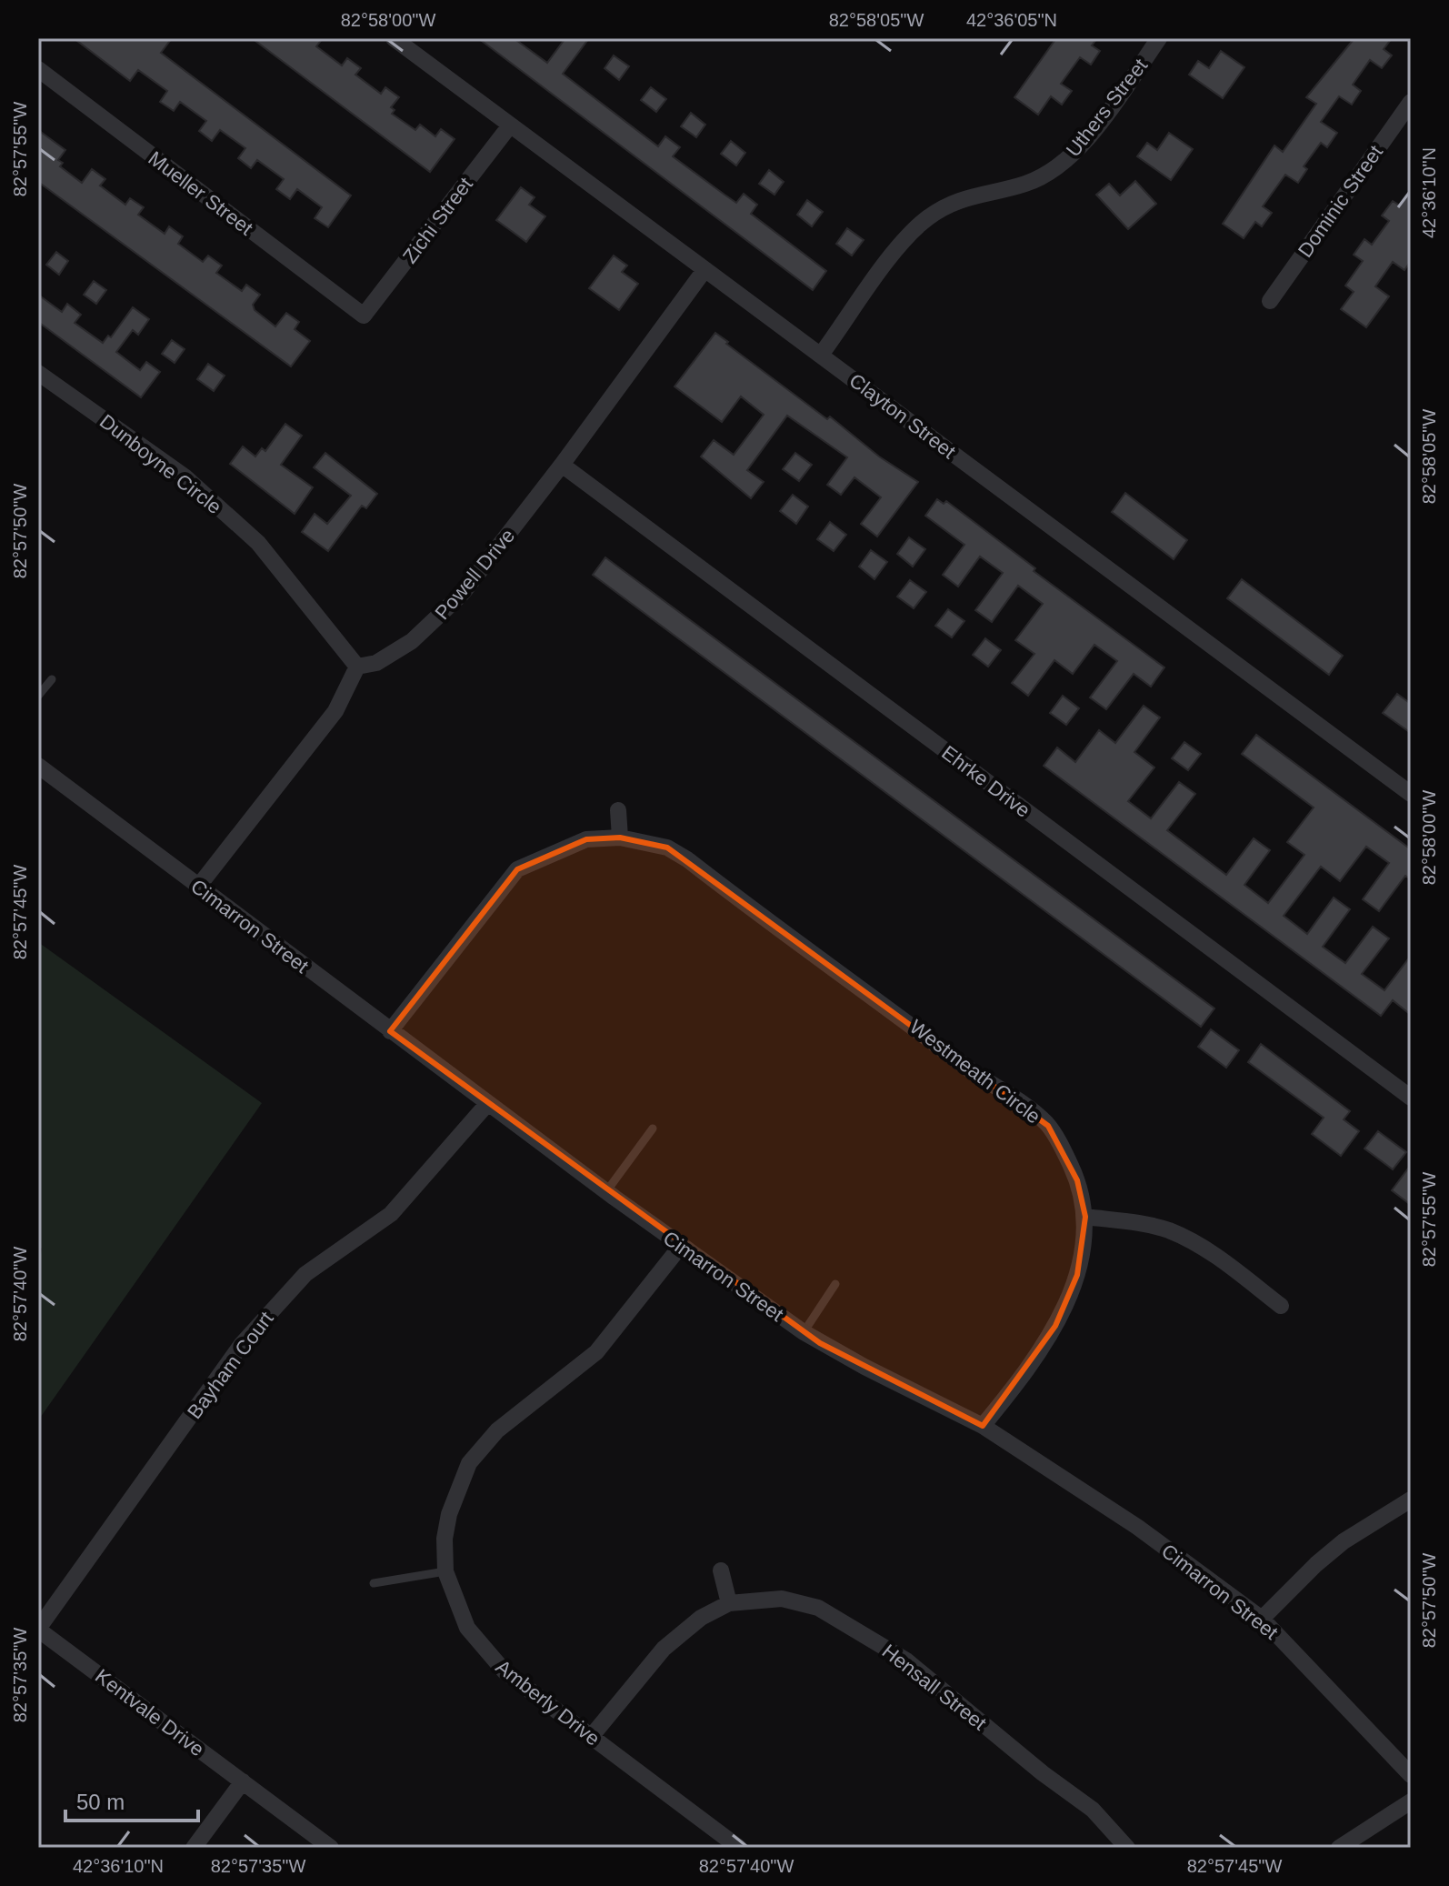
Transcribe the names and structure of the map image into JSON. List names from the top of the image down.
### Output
{
  "streets": {
    "street": [
      "Uthers Street",
      "Mueller Street",
      "Dominic Street",
      "Zichi Street",
      "Clayton Street",
      "Dunboyne Circle",
      "Powell Drive",
      "Ehrke Drive",
      "Cimarron Street",
      "Westmeath Circle",
      "Bayham Court",
      "Hensall Street",
      "Amberly Drive",
      "Kentvale Drive"
    ]
  },
  "crossings": [
    ["Uthers Street", "Clayton Street"],
    ["Mueller Street", "Zichi Street"],
    ["Zichi Street", "Clayton Street"],
    ["Clayton Street", "Powell Drive"],
    ["Dunboyne Circle", "Powell Drive"],
    ["Powell Drive", "Ehrke Drive"],
    ["Cimarron Street", "Westmeath Circle"],
    ["Cimarron Street", "Bayham Court"],
    ["Cimarron Street", "Amberly Drive"],
    ["Bayham Court", "Kentvale Drive"],
    ["Hensall Street", "Amberly Drive"]
  ],
  "scale_bar": "50 m",
  "coordinates": [
    "82°58'00\"W",
    "82°58'05\"W",
    "42°36'05\"N",
    "82°57'55\"W",
    "42°36'10\"N",
    "82°57'50\"W",
    "82°57'45\"W",
    "82°57'40\"W",
    "82°57'35\"W"
  ]
}
